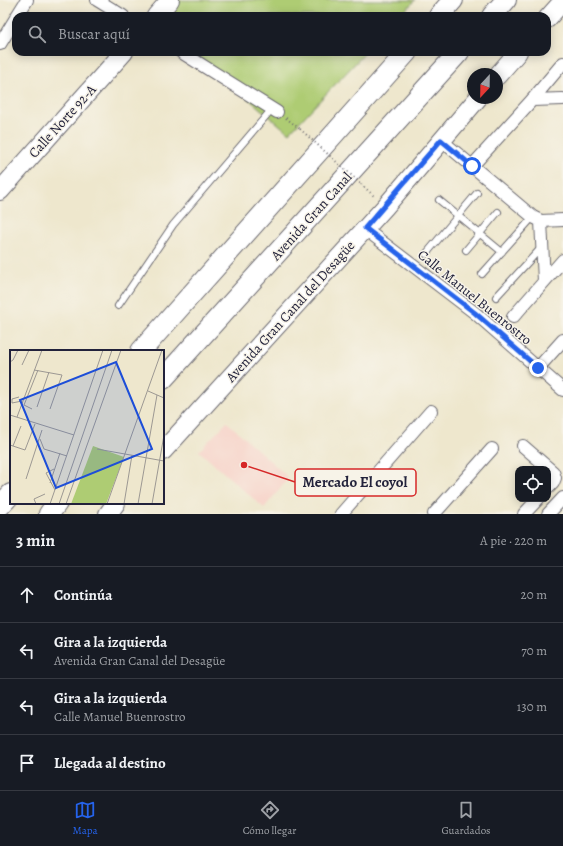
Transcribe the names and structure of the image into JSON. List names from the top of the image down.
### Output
{
  "streets": {
    "main road": ["Avenida Gran Canal"],
    "street": ["Calle Norte 92-A", "Calle Manuel Buenrostro", "Avenida Gran Canal del Desagüe"]
  },
  "crossings": [
    ["Calle Manuel Buenrostro", "Avenida Gran Canal del Desagüe"]
  ],
  "places": ["Mercado El coyol"],
  "north": "bottom",
  "page": {
    "search": "Buscar aquí",
    "heading": ["3 min", "A pie · 220 m"],
    "list": [
      ["Continúa", "20 m"],
      ["Gira a la izquierda", "Avenida Gran Canal del Desagüe", "70 m"],
      ["Gira a la izquierda", "Calle Manuel Buenrostro", "130 m"],
      "Llegada al destino"
    ],
    "nav": ["Mapa", "Cómo llegar", "Guardados"]
  }
}
